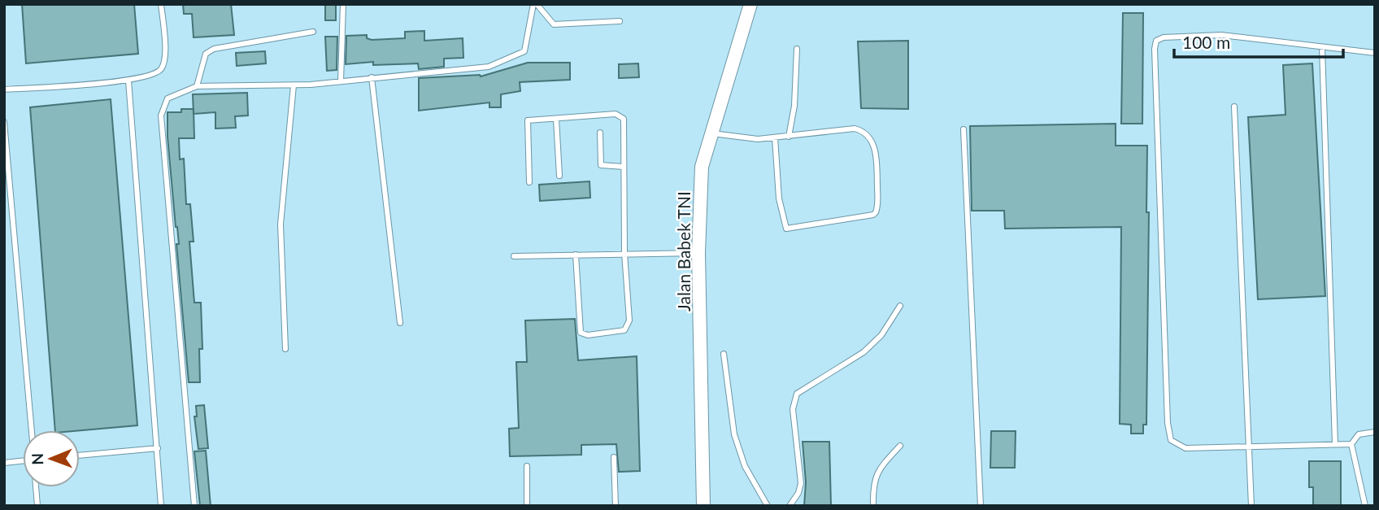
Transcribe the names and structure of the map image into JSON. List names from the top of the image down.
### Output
{
  "streets": {
    "street": ["Jalan Babek TNI"]
  },
  "scale_bar": "100 m",
  "north": "left"
}
